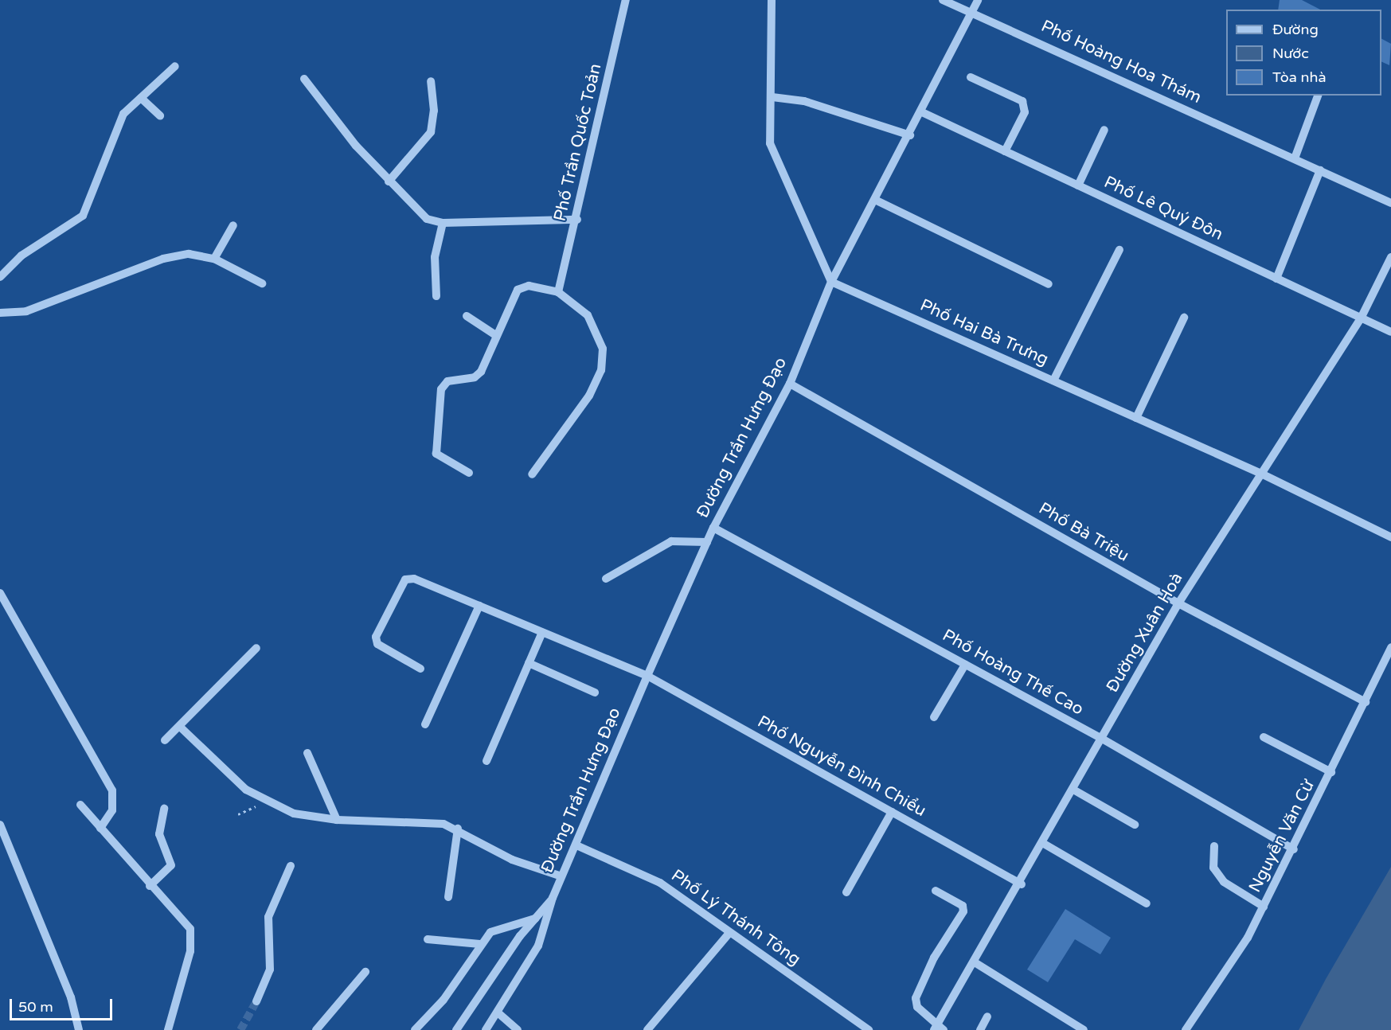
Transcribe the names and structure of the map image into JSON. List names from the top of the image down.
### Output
{
  "streets": {
    "street": [
      "Phố Hoàng Hoa Thám",
      "Phố Trần Quốc Toản",
      "Phố Lê Quý Đôn",
      "Phố Hai Bà Trưng",
      "Đường Trần Hưng Đạo",
      "Phố Bà Triệu",
      "Đường Xuân Hoà",
      "Phố Hoàng Thế Cao",
      "Phố Nguyễn Đình Chiểu",
      "Nguyễn Văn Cừ",
      "Phố Lý Thánh Tông"
    ]
  },
  "crossings": [
    ["Phố Hoàng Hoa Thám", "Đường Trần Hưng Đạo"],
    ["Phố Lê Quý Đôn", "Đường Trần Hưng Đạo"],
    ["Phố Lê Quý Đôn", "Đường Xuân Hoà"],
    ["Phố Hai Bà Trưng", "Đường Trần Hưng Đạo"],
    ["Phố Hai Bà Trưng", "Đường Xuân Hoà"],
    ["Đường Trần Hưng Đạo", "Phố Bà Triệu"],
    ["Đường Trần Hưng Đạo", "Phố Hoàng Thế Cao"],
    ["Đường Trần Hưng Đạo", "Phố Nguyễn Đình Chiểu"],
    ["Đường Trần Hưng Đạo", "Phố Lý Thánh Tông"],
    ["Phố Bà Triệu", "Đường Xuân Hoà"],
    ["Phố Bà Triệu", "Nguyễn Văn Cừ"],
    ["Đường Xuân Hoà", "Phố Hoàng Thế Cao"],
    ["Đường Xuân Hoà", "Phố Nguyễn Đình Chiểu"],
    ["Phố Hoàng Thế Cao", "Nguyễn Văn Cừ"]
  ],
  "legend": ["Đường", "Nước", "Tòa nhà"],
  "scale_bar": "50 m"
}
